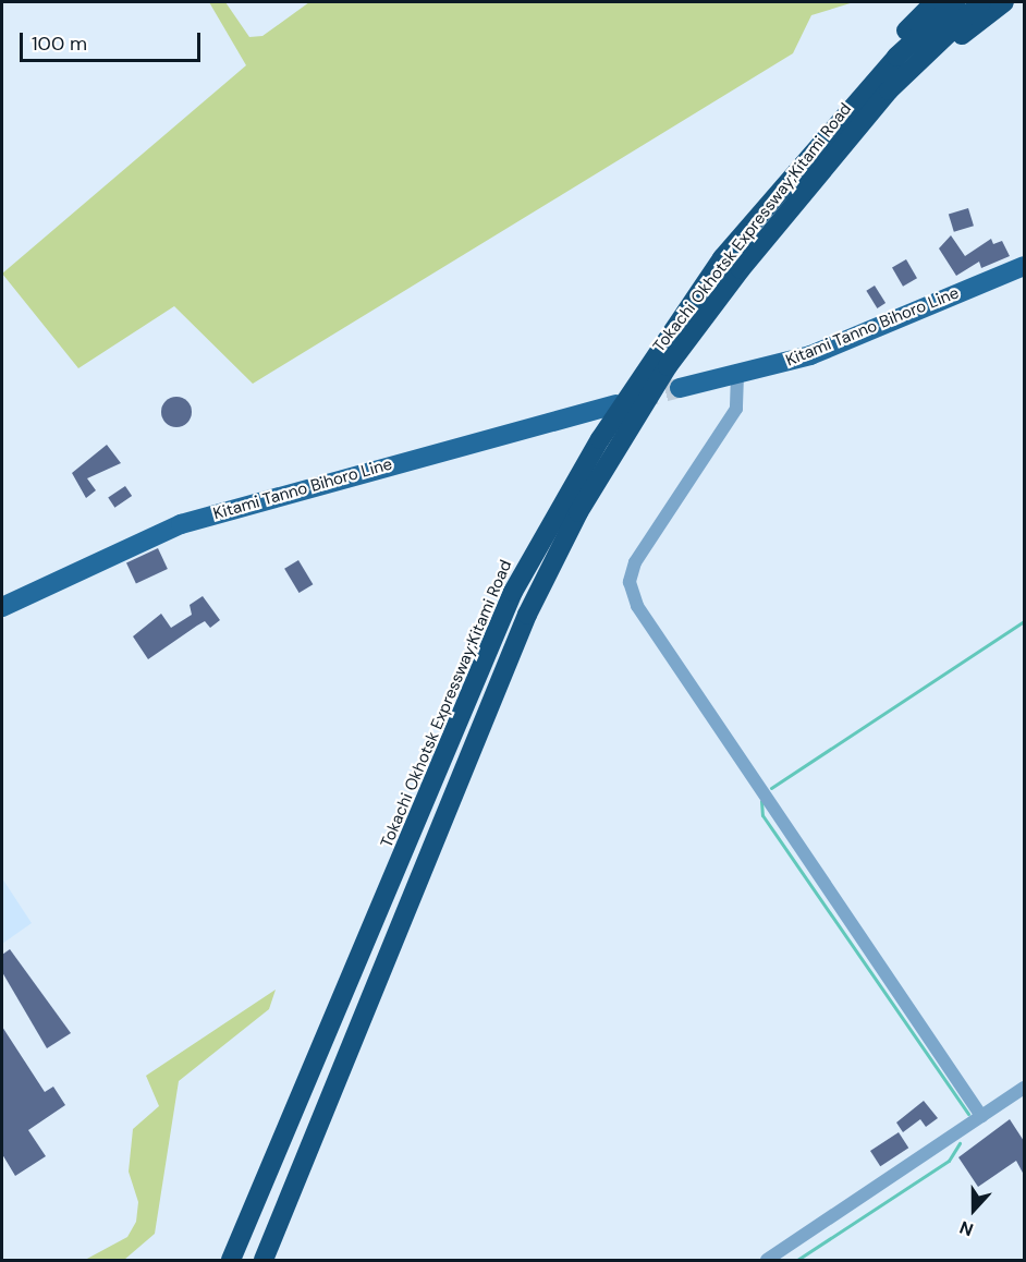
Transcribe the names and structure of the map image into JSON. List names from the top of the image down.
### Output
{
  "streets": {
    "highway": ["Tokachi Okhotsk Expressway;Kitami Road"],
    "main road": ["Kitami Tanno Bihoro Line"]
  },
  "scale_bar": "100 m",
  "north": "bottom"
}
